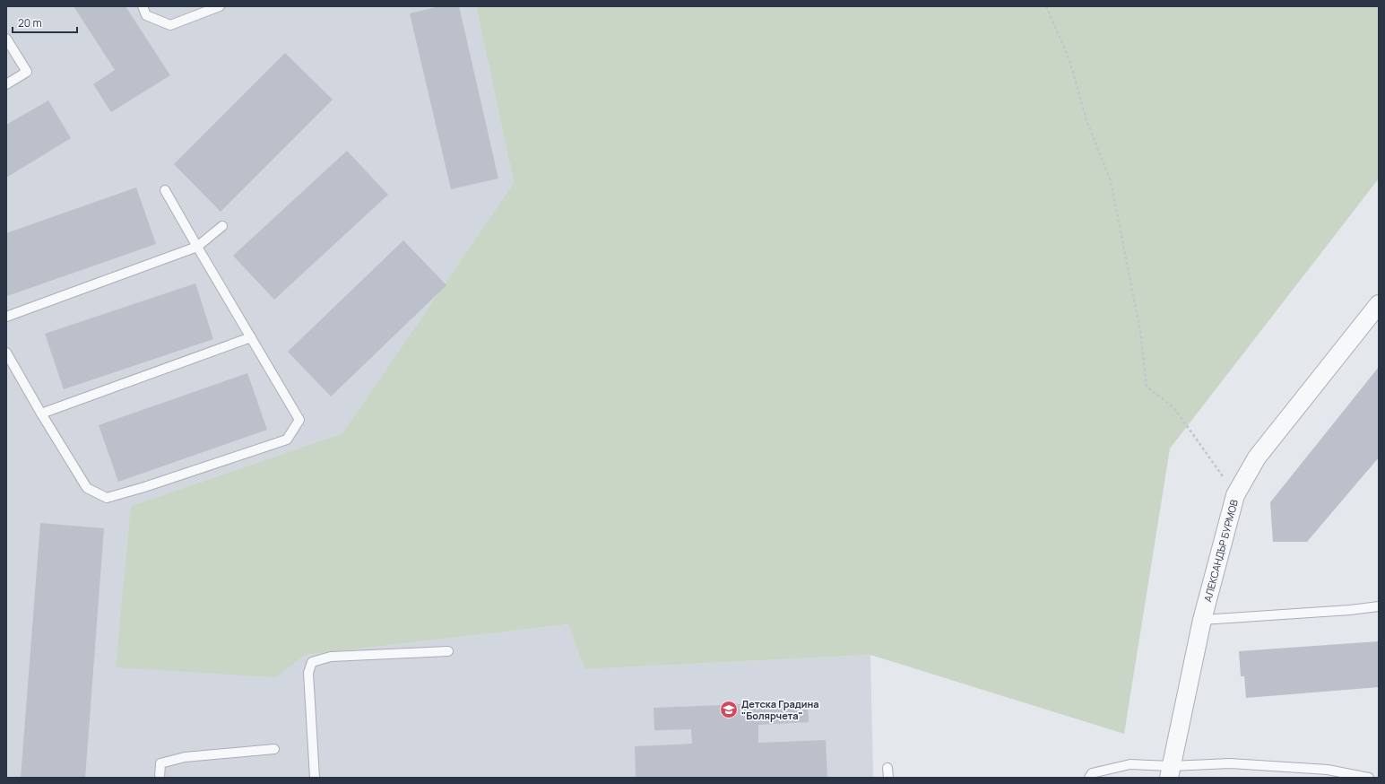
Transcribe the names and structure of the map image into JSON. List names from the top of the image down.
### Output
{
  "streets": {
    "street": ["АЛЕКСАНДЪР БУРМОВ"]
  },
  "places": {
    "school or university": ["Детска Градина \"Болярчета\""]
  },
  "scale_bar": "20 m"
}
